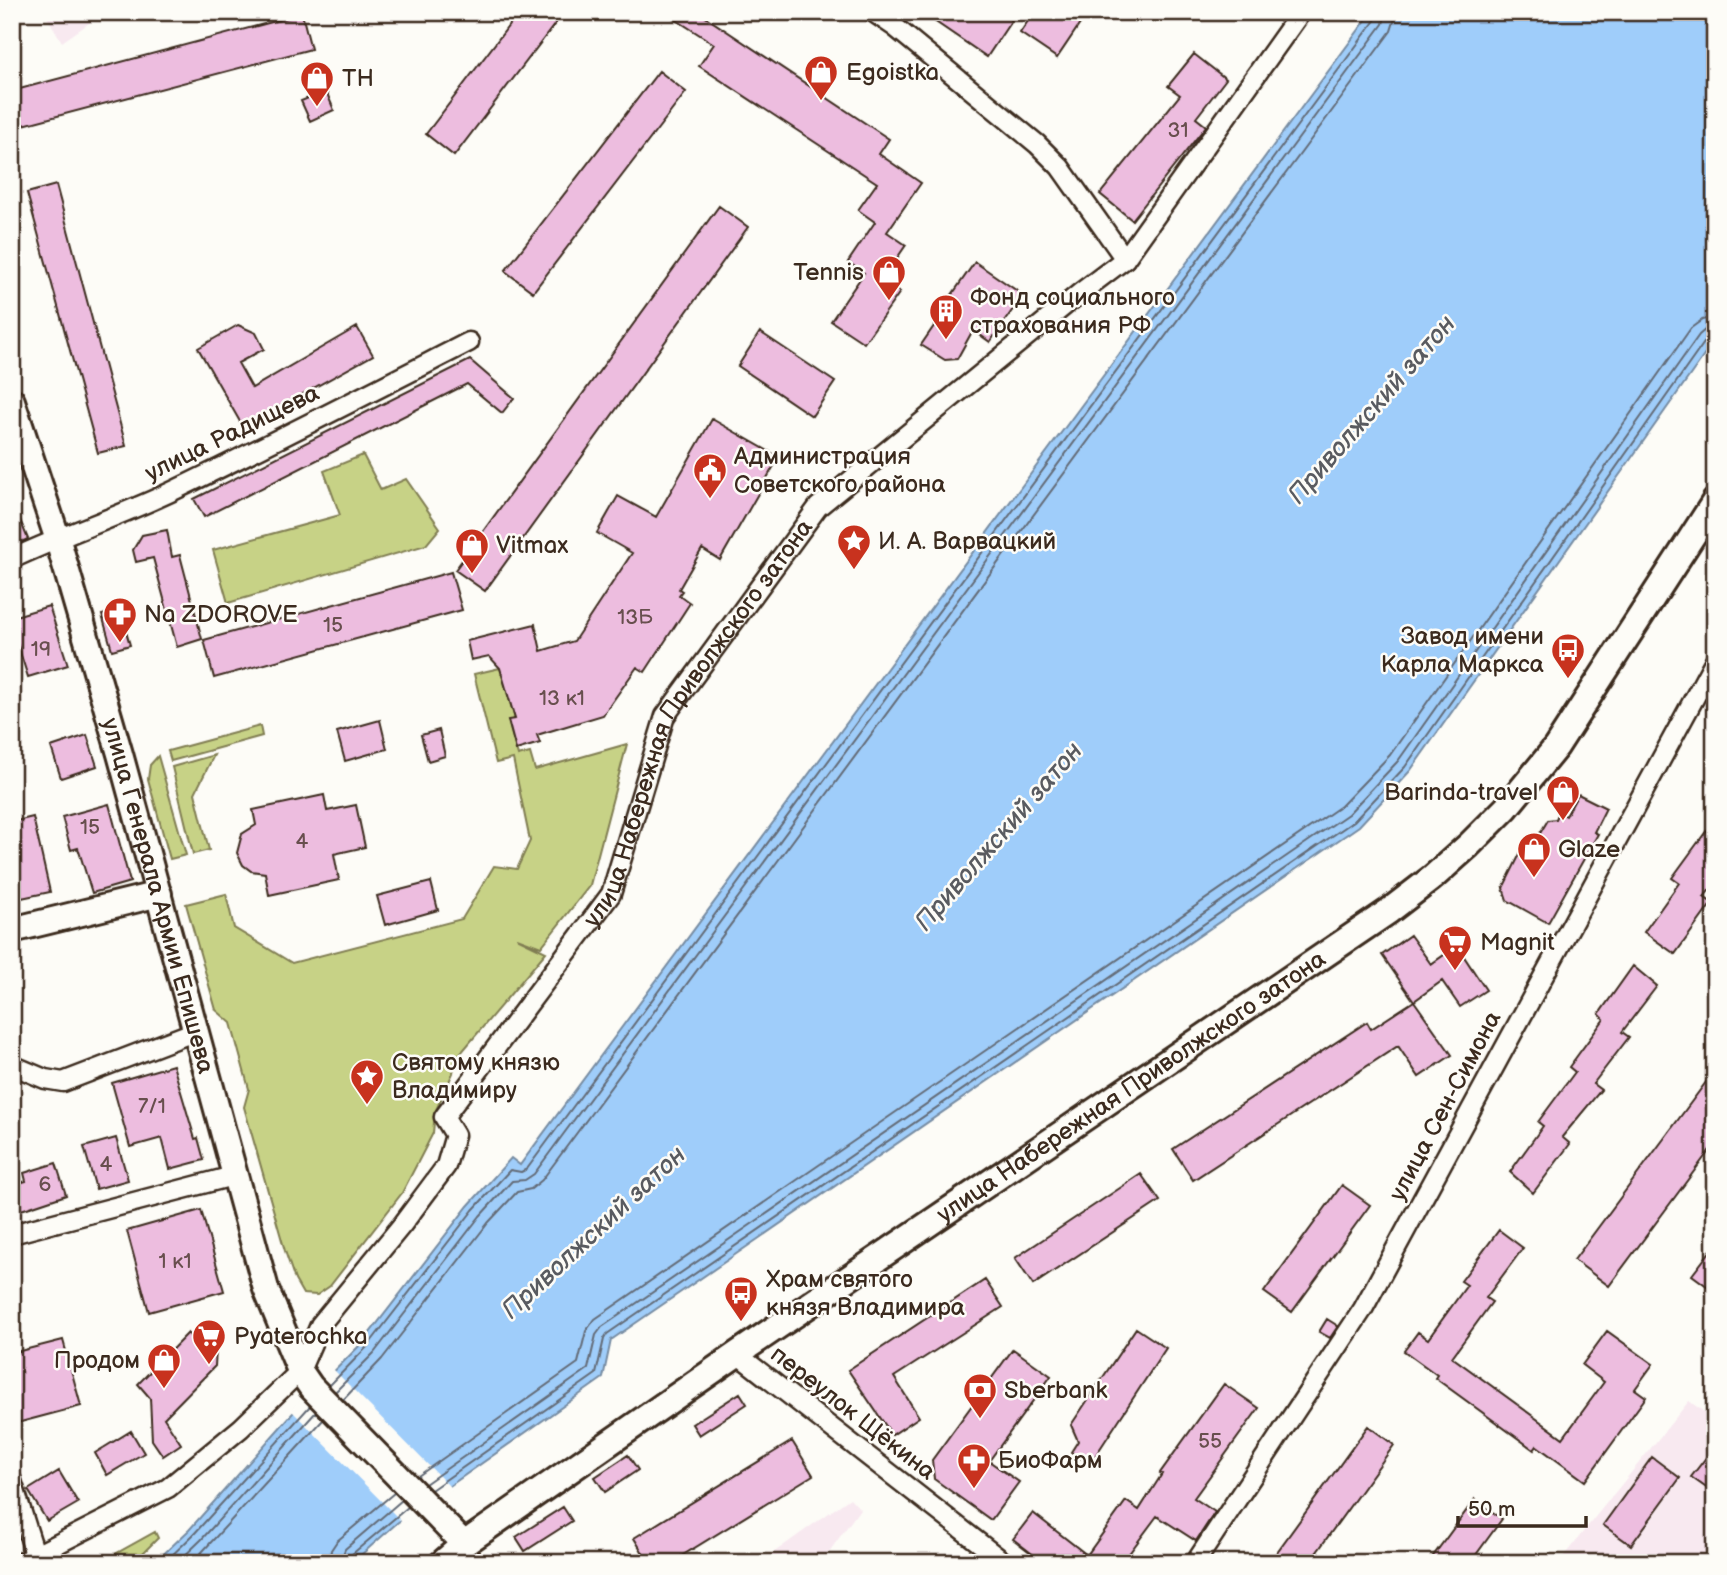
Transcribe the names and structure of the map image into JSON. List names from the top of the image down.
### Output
{
  "streets": {
    "main road": ["улица Набережная Приволжского затона", "улица Генерала Армии Епишева"],
    "street": ["улица Радищева", "улица Сен-Симона", "переулок Щёкина"]
  },
  "crossings": [
    ["улица Радищева", "улица Генерала Армии Епишева"],
    ["улица Набережная Приволжского затона", "улица Генерала Армии Епишева"],
    ["улица Набережная Приволжского затона", "переулок Щёкина"]
  ],
  "water": ["Приволжский затон"],
  "places": {
    "shop": [
      "Egoistka",
      "TH",
      "Tennis",
      "Vitmax",
      "Barinda-travel",
      "Glaze",
      "Продом"
    ],
    "building": ["Фонд социального страхования РФ"],
    "public building": ["Администрация Советского района"],
    "place": ["И. А. Варвацкий", "Святому князю Владимиру"],
    "pharmacy": ["Na ZDOROVE", "БиоФарм"],
    "bus stop": ["Завод имени Карла Маркса", "Храм святого князя Владимира"],
    "supermarket": ["Magnit", "Pyaterochka"],
    "bank": ["Sberbank"]
  },
  "house_numbers": [
    "31",
    "13Б",
    "15",
    "19",
    "13 к1",
    "15",
    "4",
    "7/1",
    "4",
    "6",
    "1 к1",
    "55"
  ],
  "scale_bar": "50 m"
}
